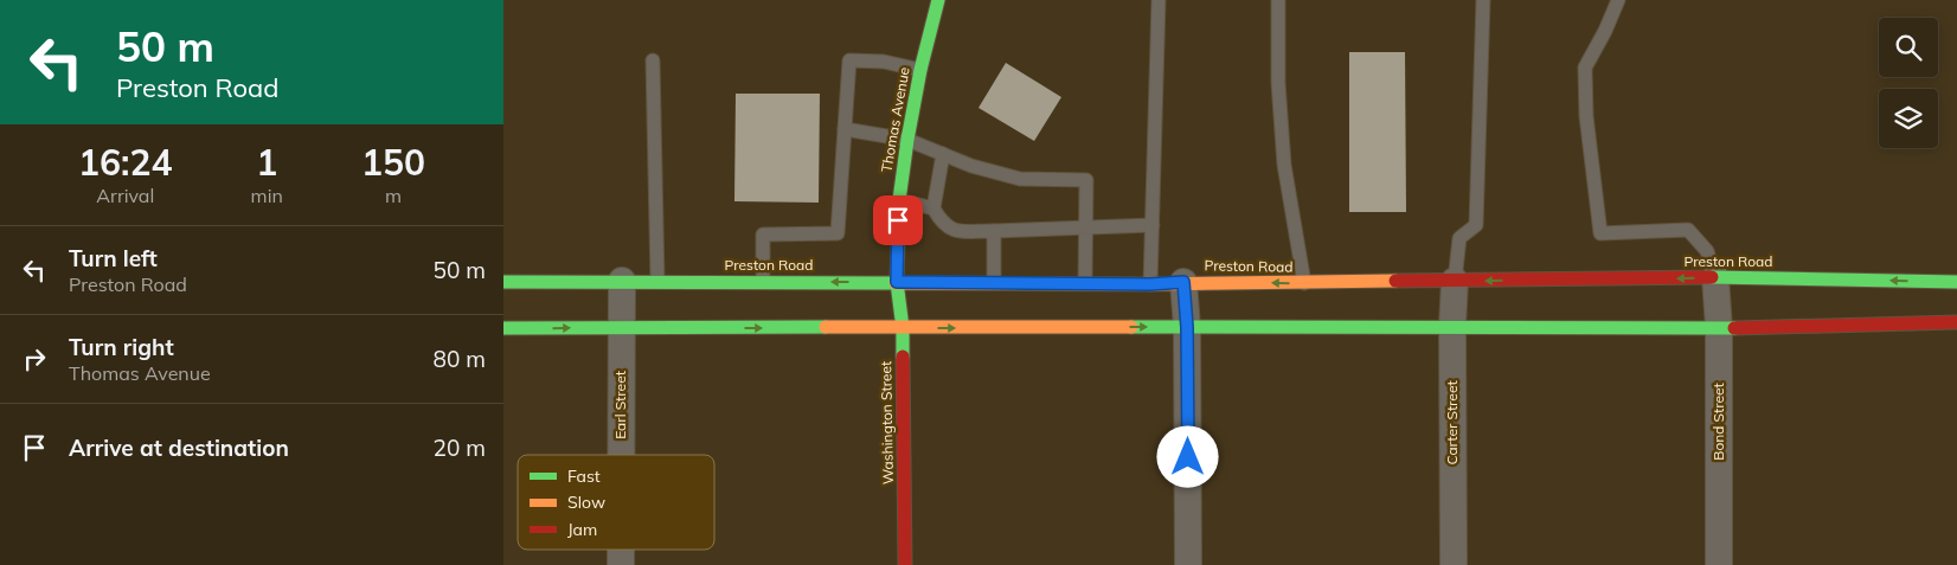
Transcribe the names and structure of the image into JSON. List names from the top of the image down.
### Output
{
  "streets": {
    "main road": ["Thomas Avenue", "Preston Road", "Washington Street"],
    "street": ["Earl Street", "Bond Street", "Carter Street"]
  },
  "crossings": [
    ["Thomas Avenue", "Preston Road"],
    ["Thomas Avenue", "Washington Street"],
    ["Preston Road", "Earl Street"],
    ["Preston Road", "Bond Street"],
    ["Preston Road", "Washington Street"],
    ["Preston Road", "Carter Street"]
  ],
  "legend": ["Fast", "Slow", "Jam"],
  "page": {
    "turn": ["50 m", "Preston Road"],
    "eta": [
      "16:24",
      "Arrival",
      "1",
      "min",
      "150",
      "m"
    ],
    "list": [
      {
        "name": "Turn left",
        "note": "Preston Road",
        "value": "50 m"
      },
      {
        "name": "Turn right",
        "note": "Thomas Avenue",
        "value": "80 m"
      },
      {
        "name": "Arrive at destination",
        "value": "20 m"
      }
    ]
  }
}
